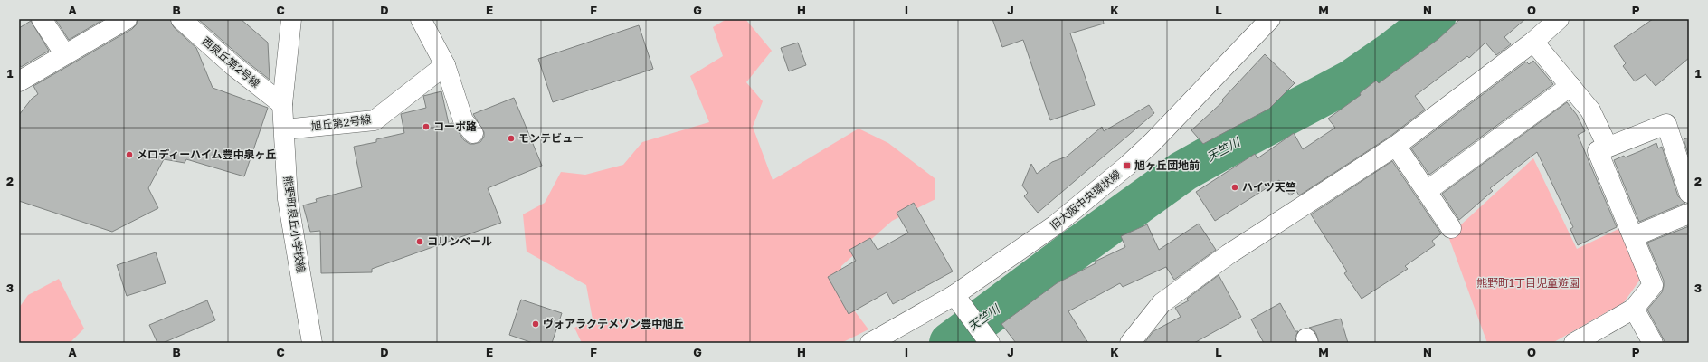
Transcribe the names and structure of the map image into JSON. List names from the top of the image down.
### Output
{
  "streets": {
    "street": [
      "西泉丘第2号線",
      "旭丘第2号線",
      "旧大阪中央環状線",
      "熊野町泉丘小学校線"
    ]
  },
  "crossings": [
    ["西泉丘第2号線", "熊野町泉丘小学校線"],
    ["旭丘第2号線", "熊野町泉丘小学校線"]
  ],
  "water": ["天竺川"],
  "parks": ["熊野町1丁目児童遊園"],
  "places": {
    "other": [
      "コーポ路",
      "モンテビュー",
      "メロディーハイム豊中泉ヶ丘",
      "ハイツ天竺",
      "コリンベール",
      "ヴォアラクテメゾン豊中旭丘"
    ],
    "transit": ["旭ヶ丘団地前"]
  },
  "grid": {
    "columns": [
      "A",
      "B",
      "C",
      "D",
      "E",
      "F",
      "G",
      "H",
      "I",
      "J",
      "K",
      "L",
      "M",
      "N",
      "O",
      "P"
    ],
    "rows": ["1", "2", "3"]
  }
}
